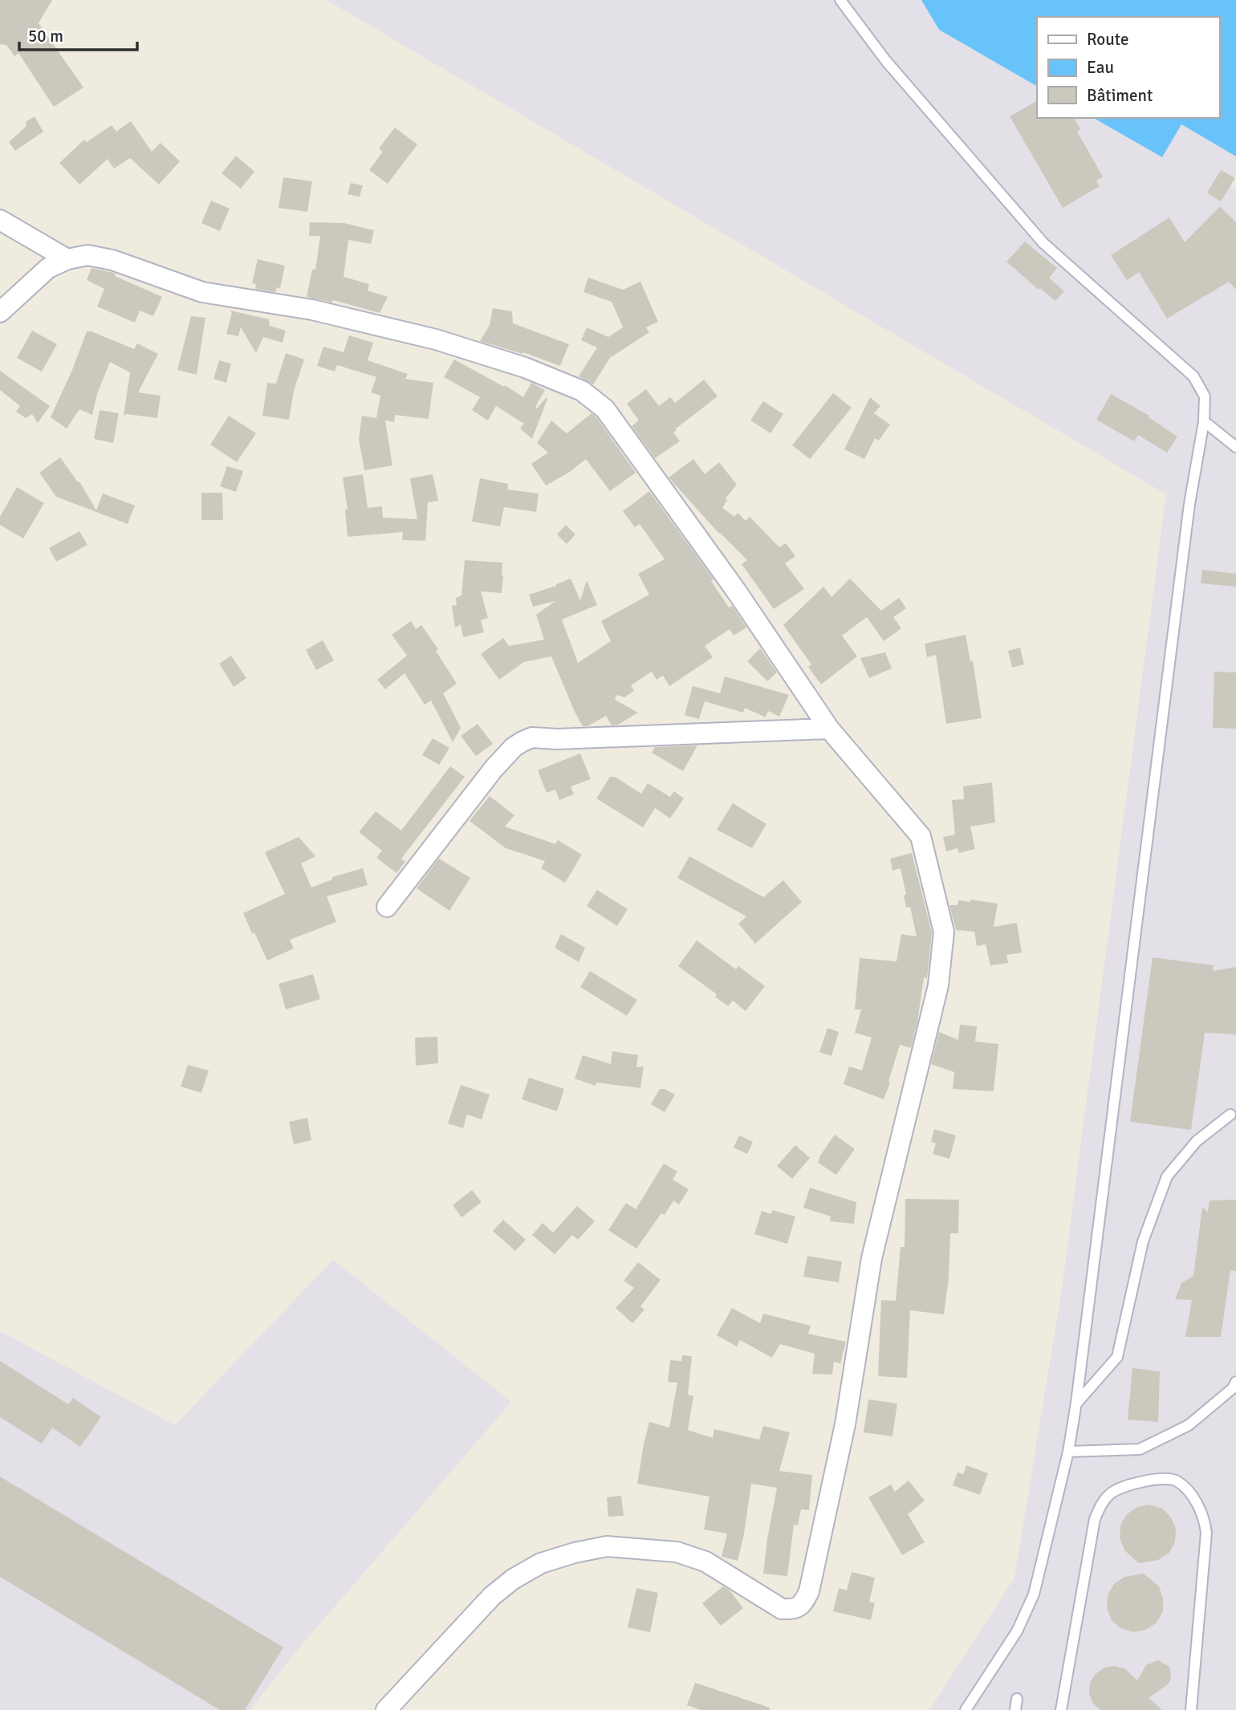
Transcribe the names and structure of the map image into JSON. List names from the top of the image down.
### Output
{
  "legend": ["Route", "Eau", "Bâtiment"],
  "scale_bar": "50 m"
}
